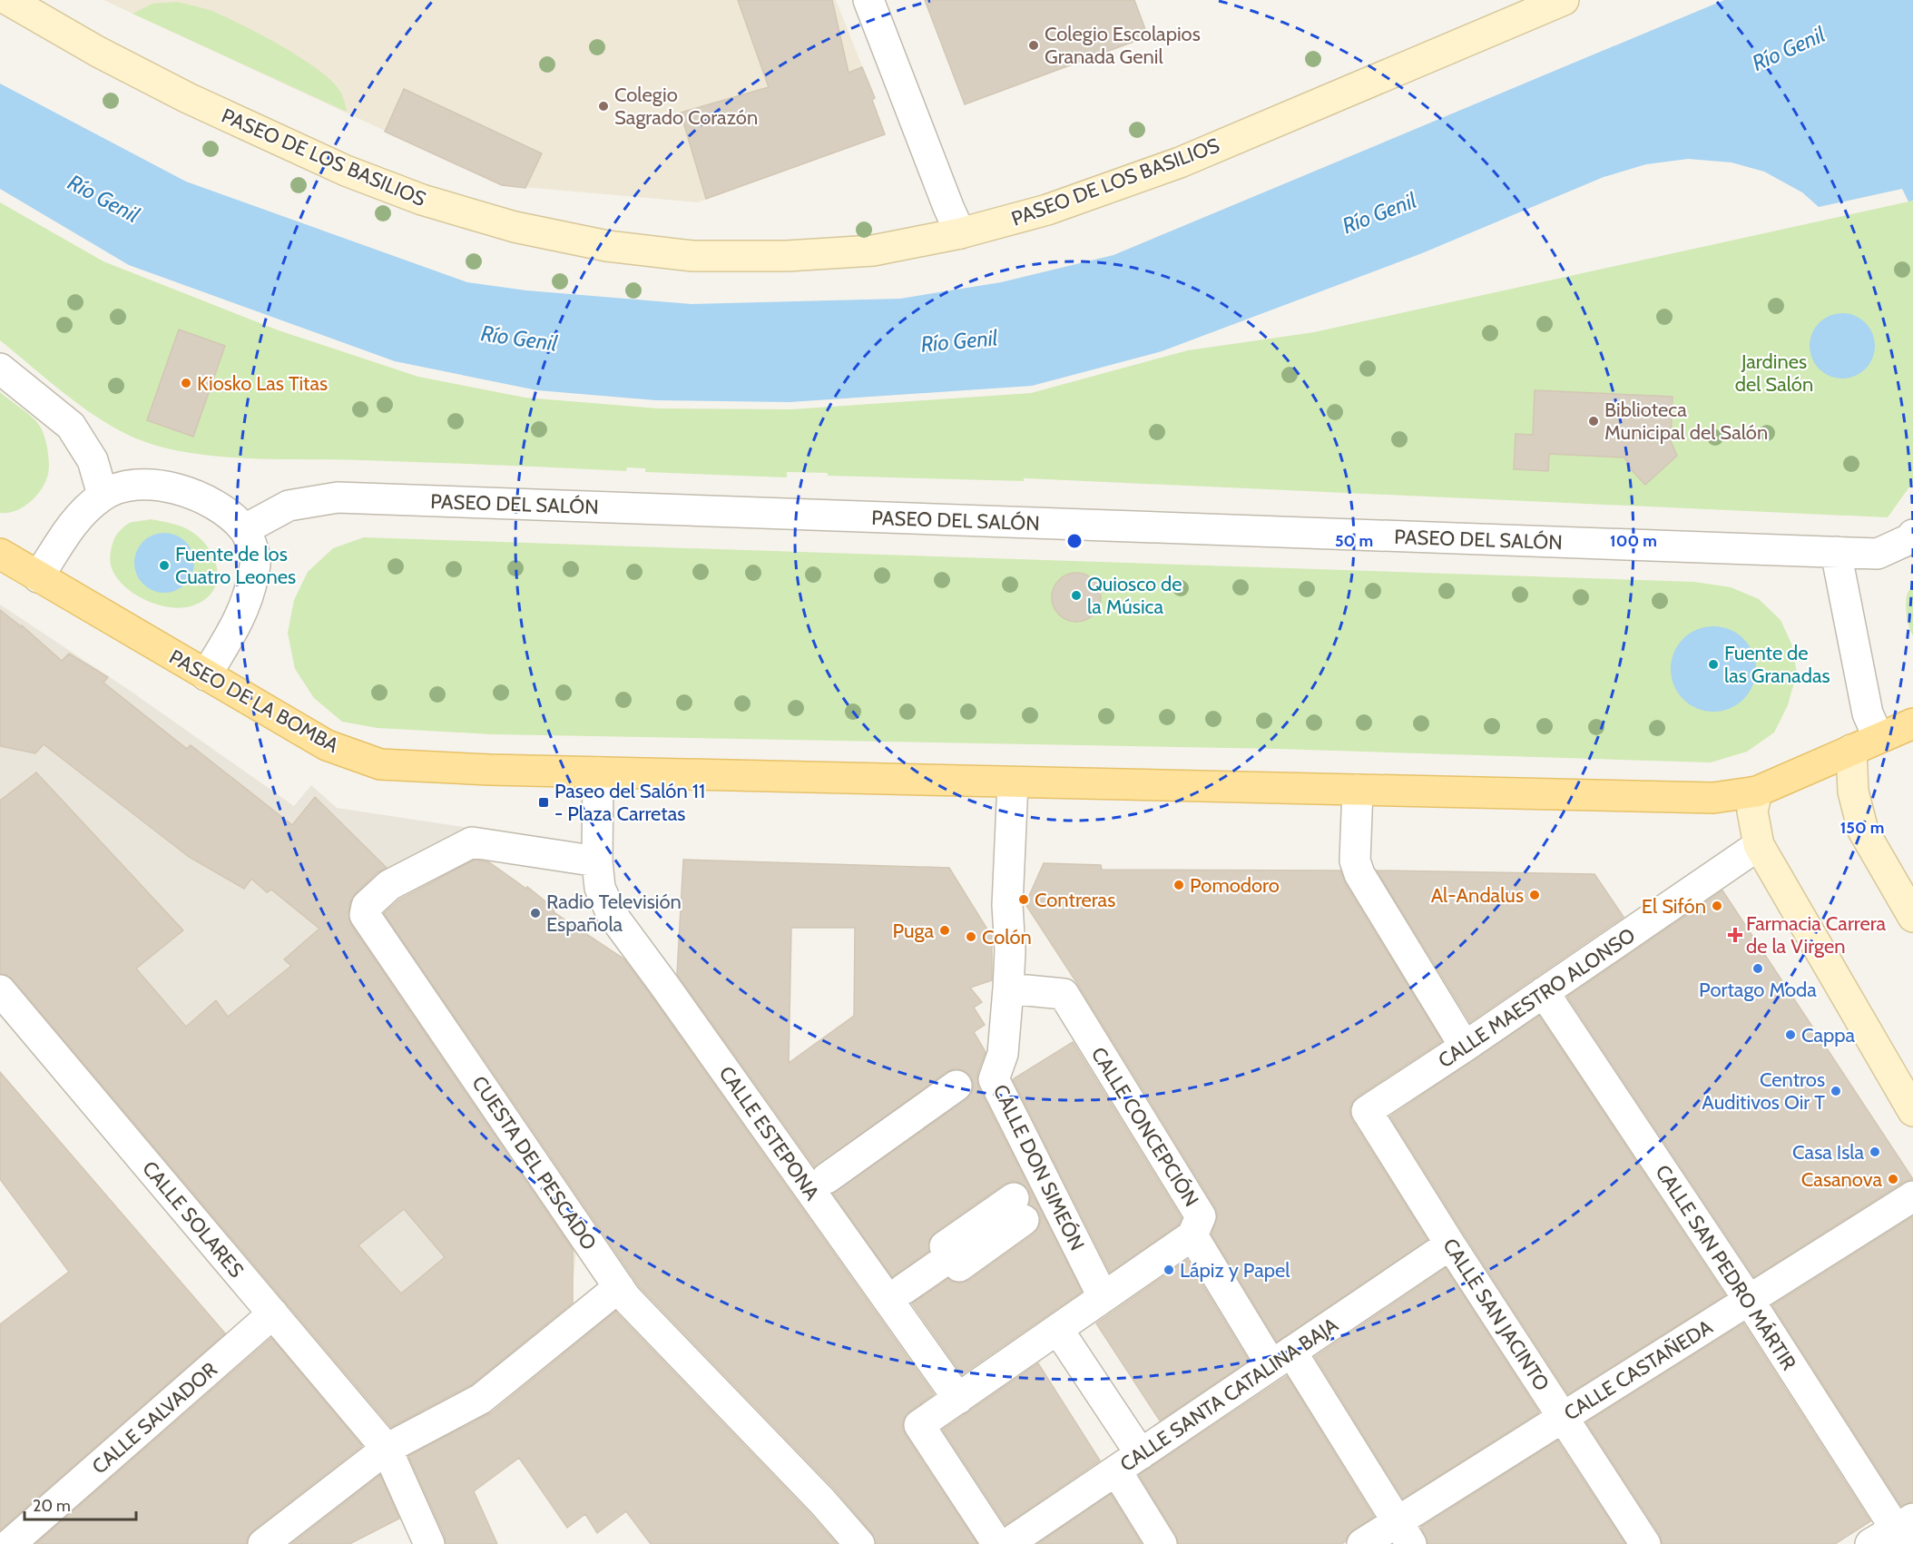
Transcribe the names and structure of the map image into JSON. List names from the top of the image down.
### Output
{
  "streets": {
    "main road": ["PASEO DE LOS BASILIOS", "PASEO DE LA BOMBA"],
    "street": [
      "PASEO DEL SALÓN",
      "CALLE MAESTRO ALONSO",
      "CALLE CONCEPCIÓN",
      "CALLE ESTEPONA",
      "CUESTA DEL PESCADO",
      "CALLE DON SIMEÓN",
      "CALLE SOLARES",
      "CALLE SAN PEDRO MÁRTIR",
      "CALLE SAN JACINTO",
      "CALLE CASTAÑEDA",
      "CALLE SANTA CATALINA BAJA",
      "CALLE SALVADOR"
    ]
  },
  "crossings": [
    ["PASEO DE LA BOMBA", "CALLE ESTEPONA"],
    ["CALLE MAESTRO ALONSO", "CALLE SAN PEDRO MÁRTIR"],
    ["CALLE MAESTRO ALONSO", "CALLE SAN JACINTO"],
    ["CALLE CONCEPCIÓN", "CALLE DON SIMEÓN"],
    ["CALLE CONCEPCIÓN", "CALLE CASTAÑEDA"],
    ["CALLE CONCEPCIÓN", "CALLE SANTA CATALINA BAJA"],
    ["CALLE ESTEPONA", "CUESTA DEL PESCADO"],
    ["CALLE SOLARES", "CALLE SALVADOR"],
    ["CALLE SAN PEDRO MÁRTIR", "CALLE CASTAÑEDA"],
    ["CALLE SAN JACINTO", "CALLE CASTAÑEDA"],
    ["CALLE SAN JACINTO", "CALLE SANTA CATALINA BAJA"]
  ],
  "water": ["Río Genil"],
  "parks": ["Jardines del Salón"],
  "places": {
    "other": [
      "Colegio Escolapios Granada Genil",
      "Colegio Sagrado Corazón",
      "Kiosko Las Titas",
      "Biblioteca Municipal del Salón",
      "Fuente de los Cuatro Leones",
      "Quiosco de la Música",
      "Fuente de las Granadas",
      "Pomodoro",
      "Al-Andalus",
      "Contreras",
      "El Sifón",
      "Radio Televisión Española",
      "Puga",
      "Colón",
      "Portago Moda",
      "Cappa",
      "Centros Auditivos Oir T",
      "Casa Isla",
      "Casanova",
      "Lápiz y Papel"
    ],
    "transit": ["Paseo del Salón 11 - Plaza Carretas"],
    "health": ["Farmacia Carrera de la Virgen"]
  },
  "scale_bar": "20 m",
  "rings": ["50 m", "100 m", "150 m"]
}
